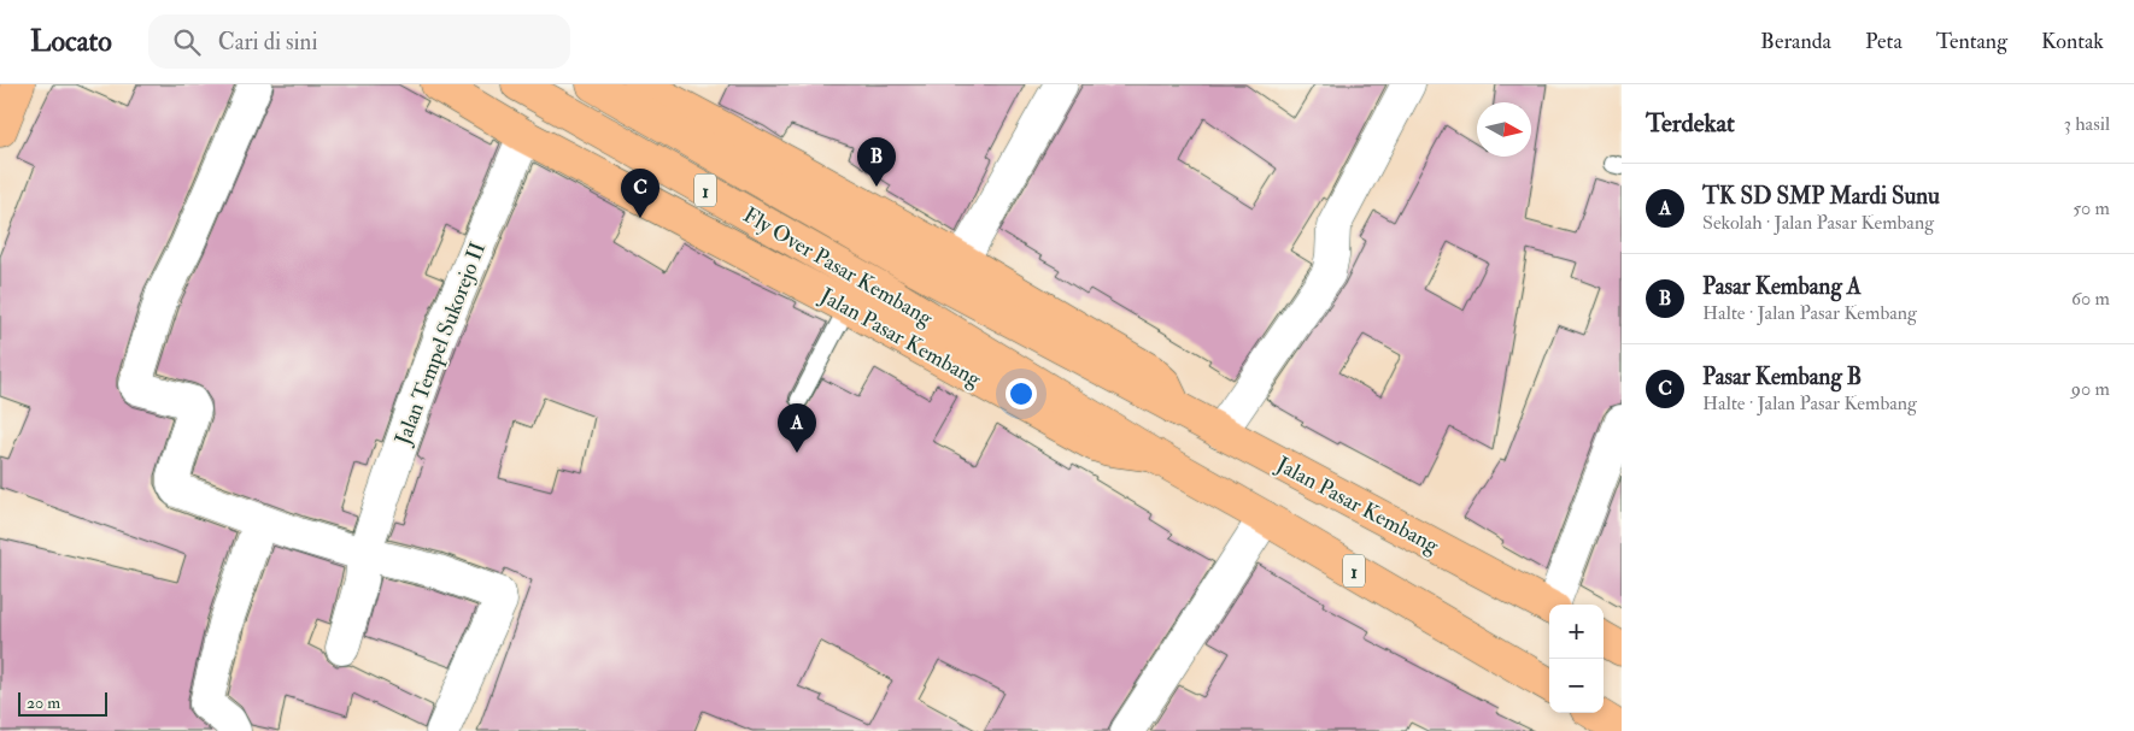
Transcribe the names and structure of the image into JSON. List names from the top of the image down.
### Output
{
  "streets": {
    "main road": ["1", "Fly Over Pasar Kembang", "Jalan Pasar Kembang"],
    "street": ["Jalan Tempel Sukorejo II"]
  },
  "crossings": [
    ["Fly Over Pasar Kembang", "Jalan Pasar Kembang"],
    ["Jalan Pasar Kembang", "Jalan Tempel Sukorejo II"]
  ],
  "scale_bar": "20 m",
  "north": "right",
  "page": {
    "header": "Locato",
    "search": "Cari di sini",
    "nav": [
      "Beranda",
      "Peta",
      "Tentang",
      "Kontak"
    ],
    "heading": ["Terdekat", "3 hasil"],
    "pins": ["B", "C", "A"],
    "list": [
      {
        "mark": "A",
        "name": "TK SD SMP Mardi Sunu",
        "note": "Sekolah · Jalan Pasar Kembang",
        "value": "50 m"
      },
      {
        "mark": "B",
        "name": "Pasar Kembang A",
        "note": "Halte · Jalan Pasar Kembang",
        "value": "60 m"
      },
      {
        "mark": "C",
        "name": "Pasar Kembang B",
        "note": "Halte · Jalan Pasar Kembang",
        "value": "90 m"
      }
    ],
    "map_buttons": ["+", "−"],
    "scale": "20 m"
  }
}
